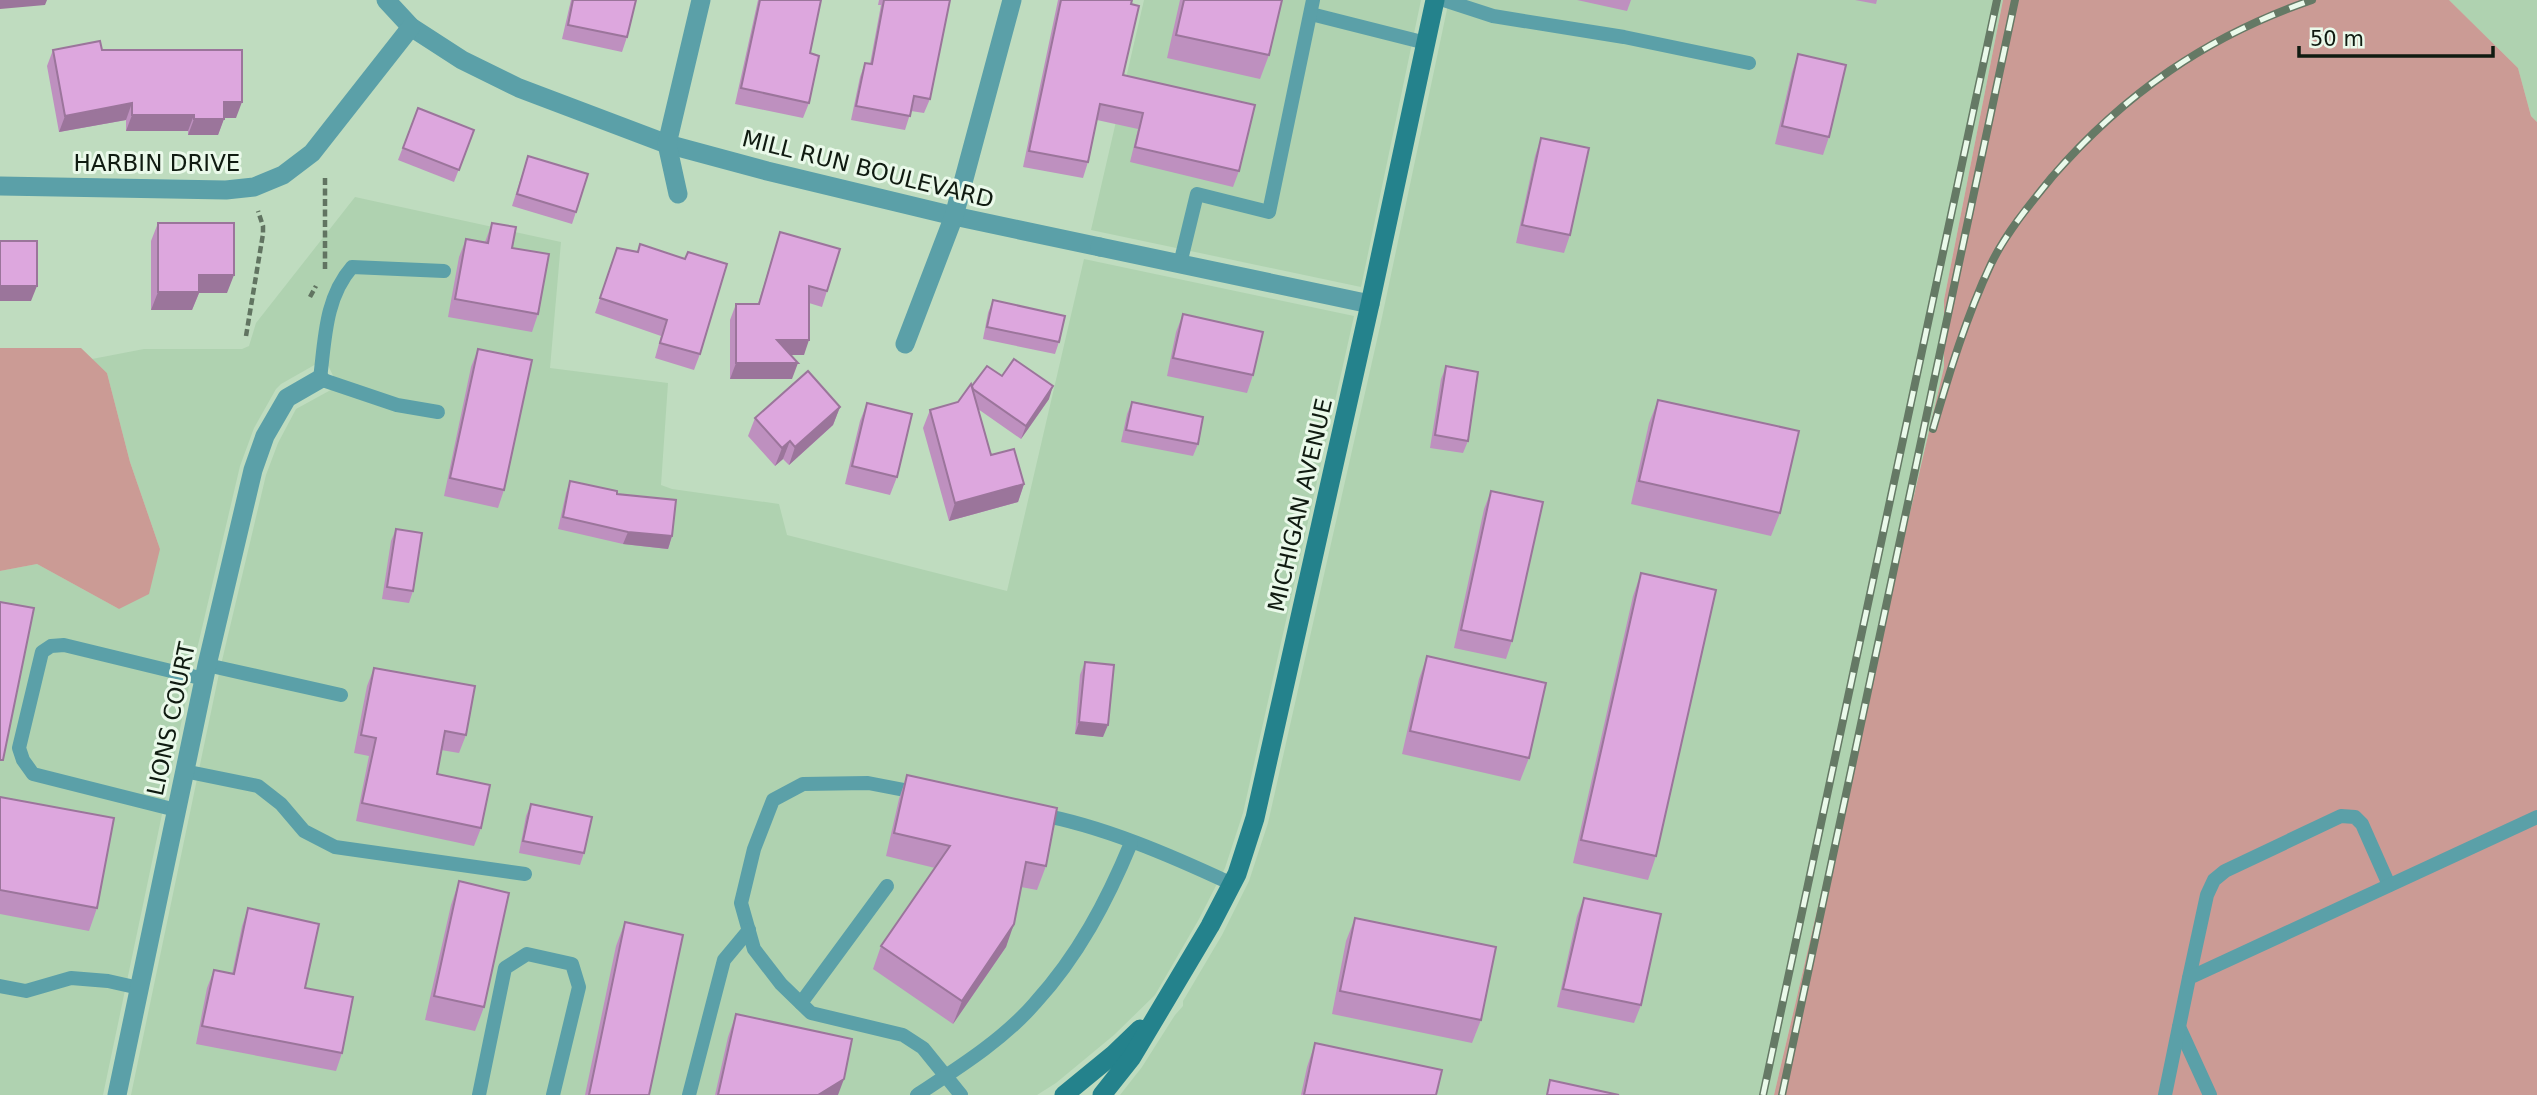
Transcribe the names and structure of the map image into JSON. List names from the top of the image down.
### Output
{
  "streets": {
    "main road": ["MICHIGAN AVENUE"],
    "street": ["HARBIN DRIVE", "MILL RUN BOULEVARD", "LIONS COURT"]
  },
  "crossings": [
    ["HARBIN DRIVE", "MILL RUN BOULEVARD"],
    ["MILL RUN BOULEVARD", "MICHIGAN AVENUE"]
  ],
  "scale_bar": "50 m"
}
